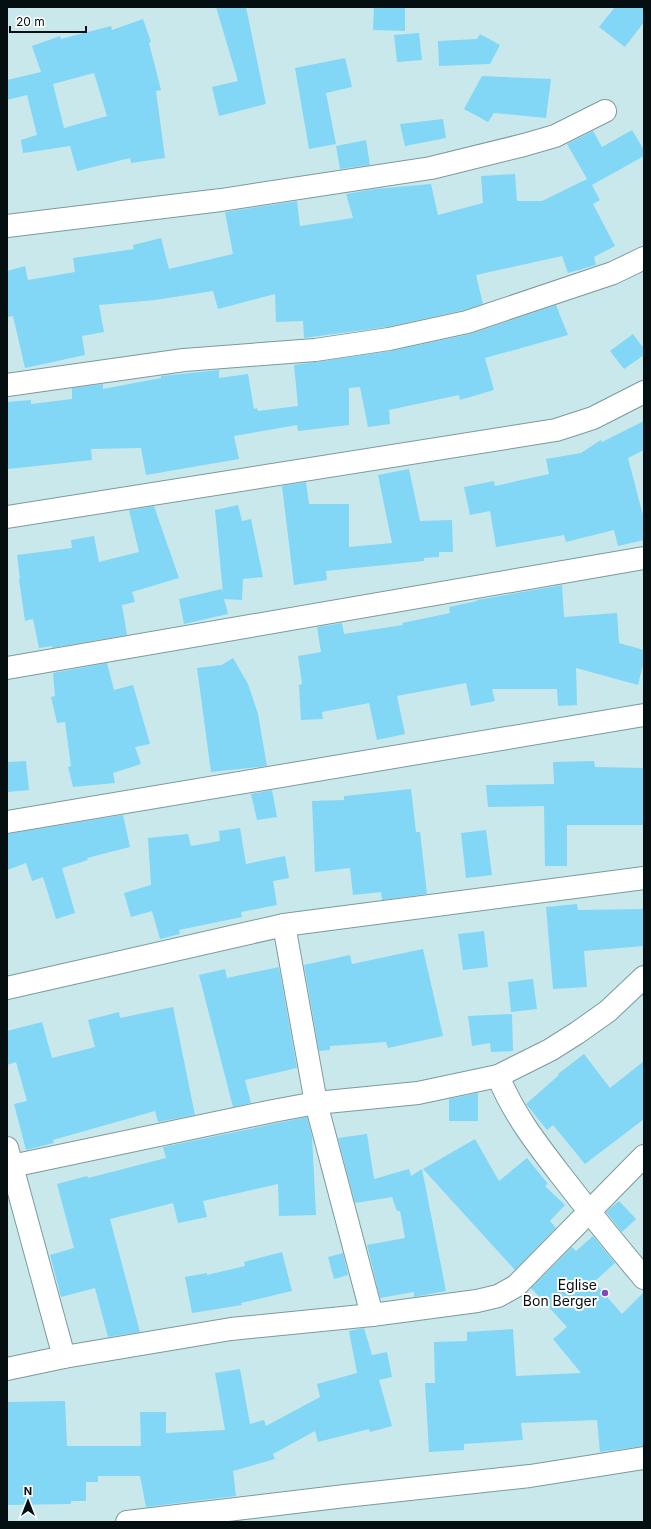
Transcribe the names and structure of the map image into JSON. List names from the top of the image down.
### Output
{
  "places": ["Eglise Bon Berger"],
  "scale_bar": "20 m",
  "north": "top"
}
